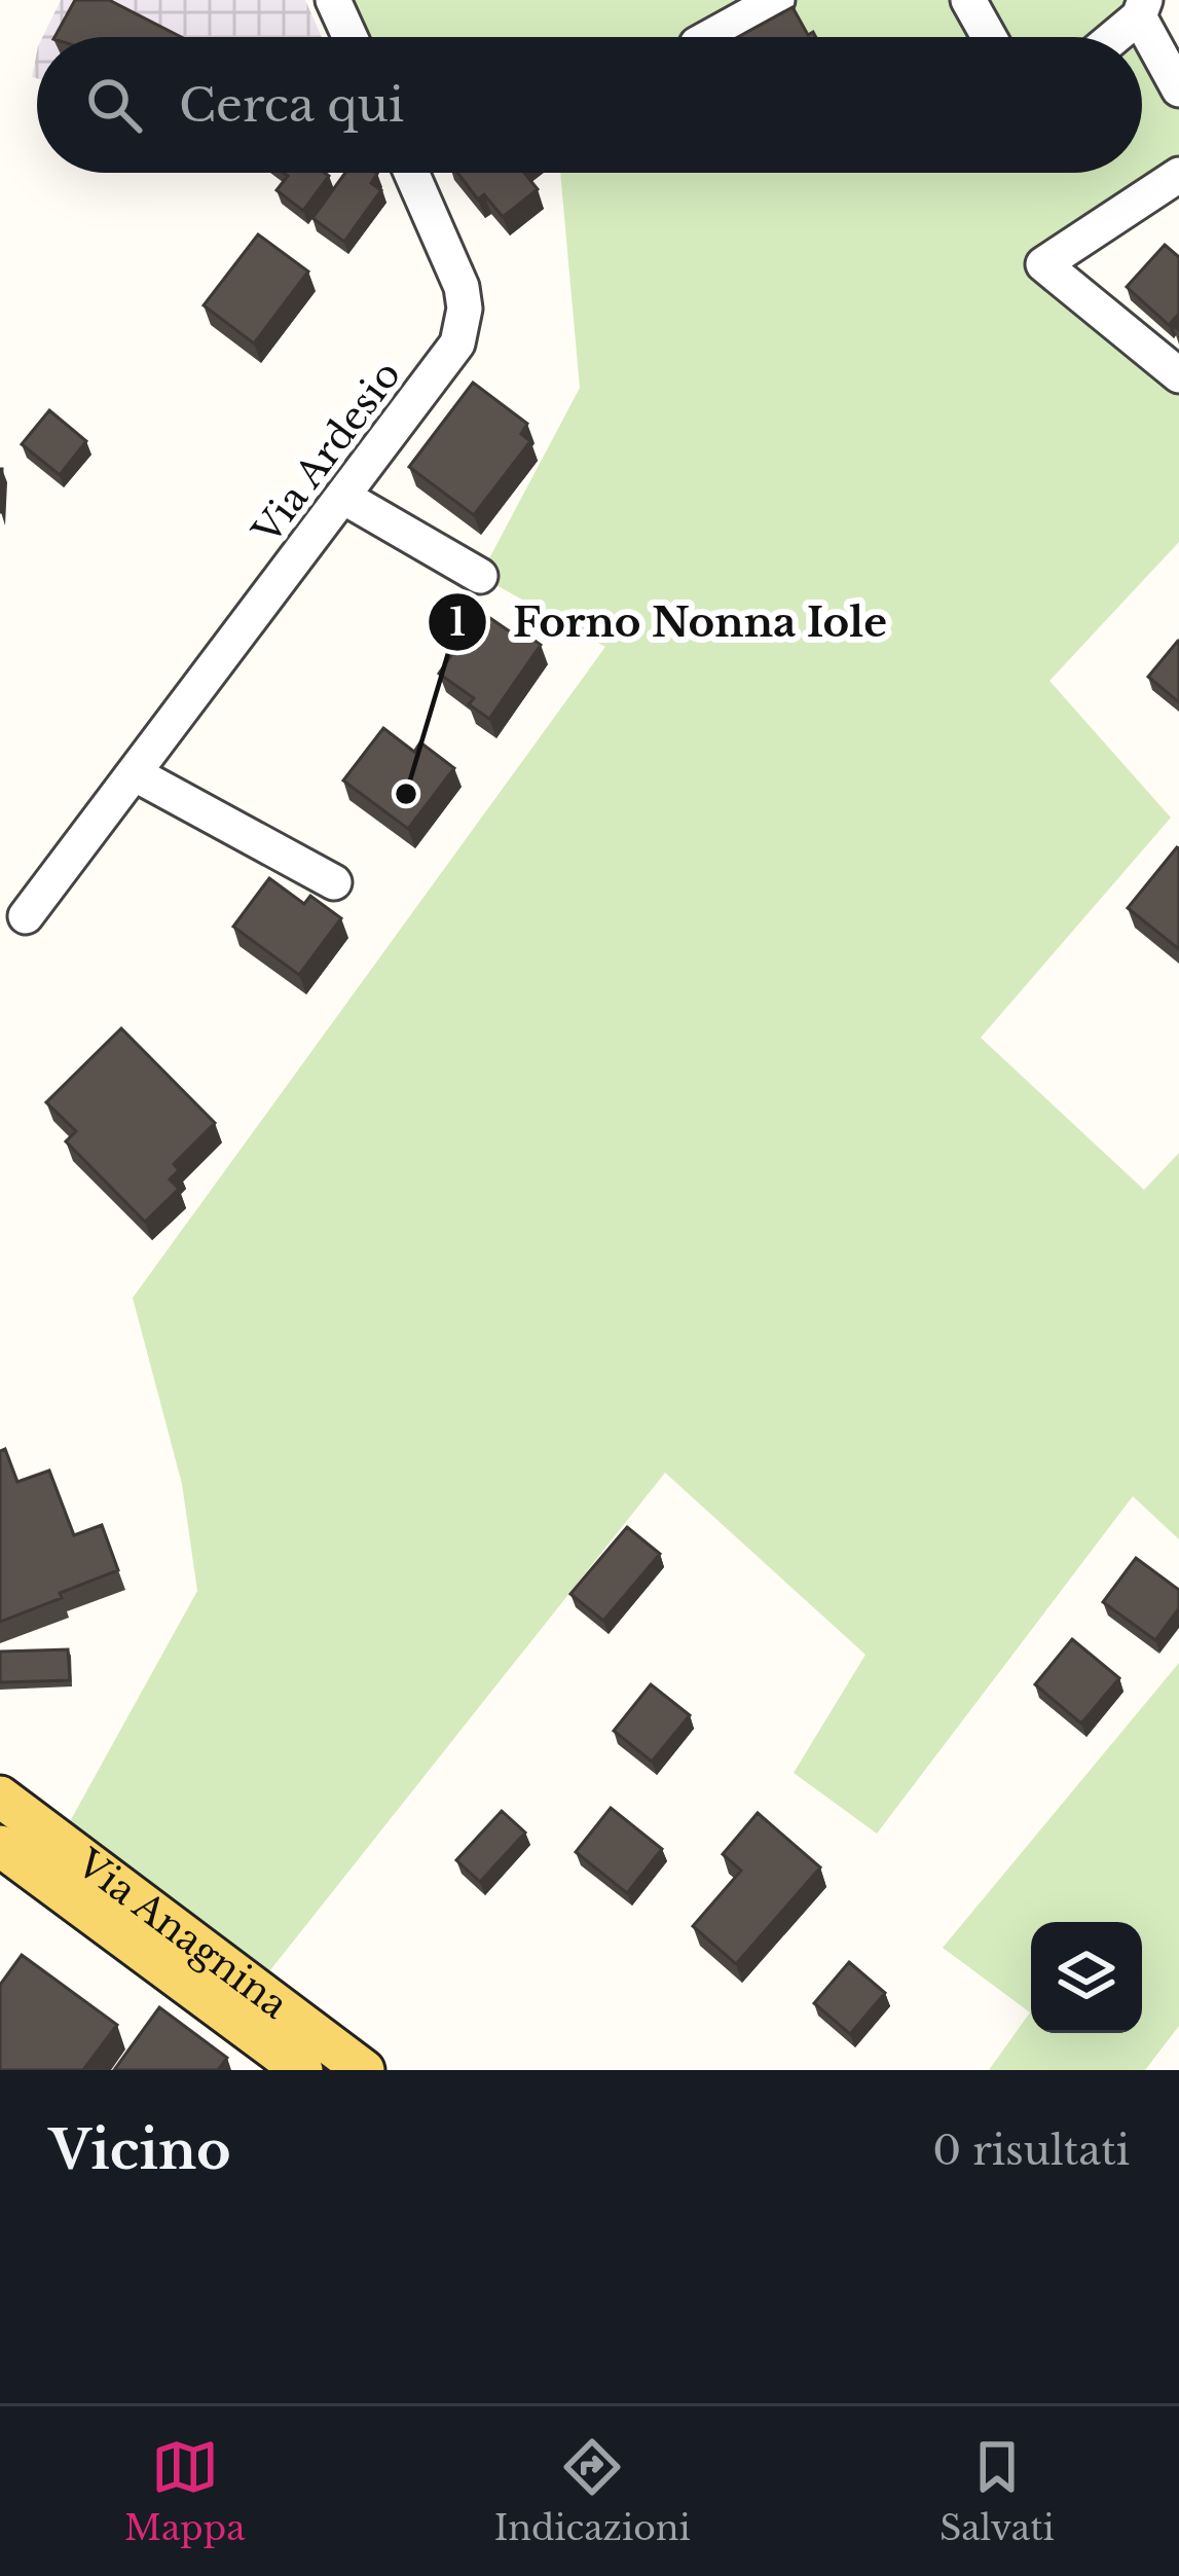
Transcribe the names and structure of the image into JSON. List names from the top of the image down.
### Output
{
  "streets": {
    "main road": ["Via Anagnina"],
    "street": ["Via Ardesio"]
  },
  "places": ["Forno Nonna Iole"],
  "page": {
    "search": "Cerca qui",
    "heading": ["Vicino", "0 risultati"],
    "nav": ["Mappa", "Indicazioni", "Salvati"]
  }
}
